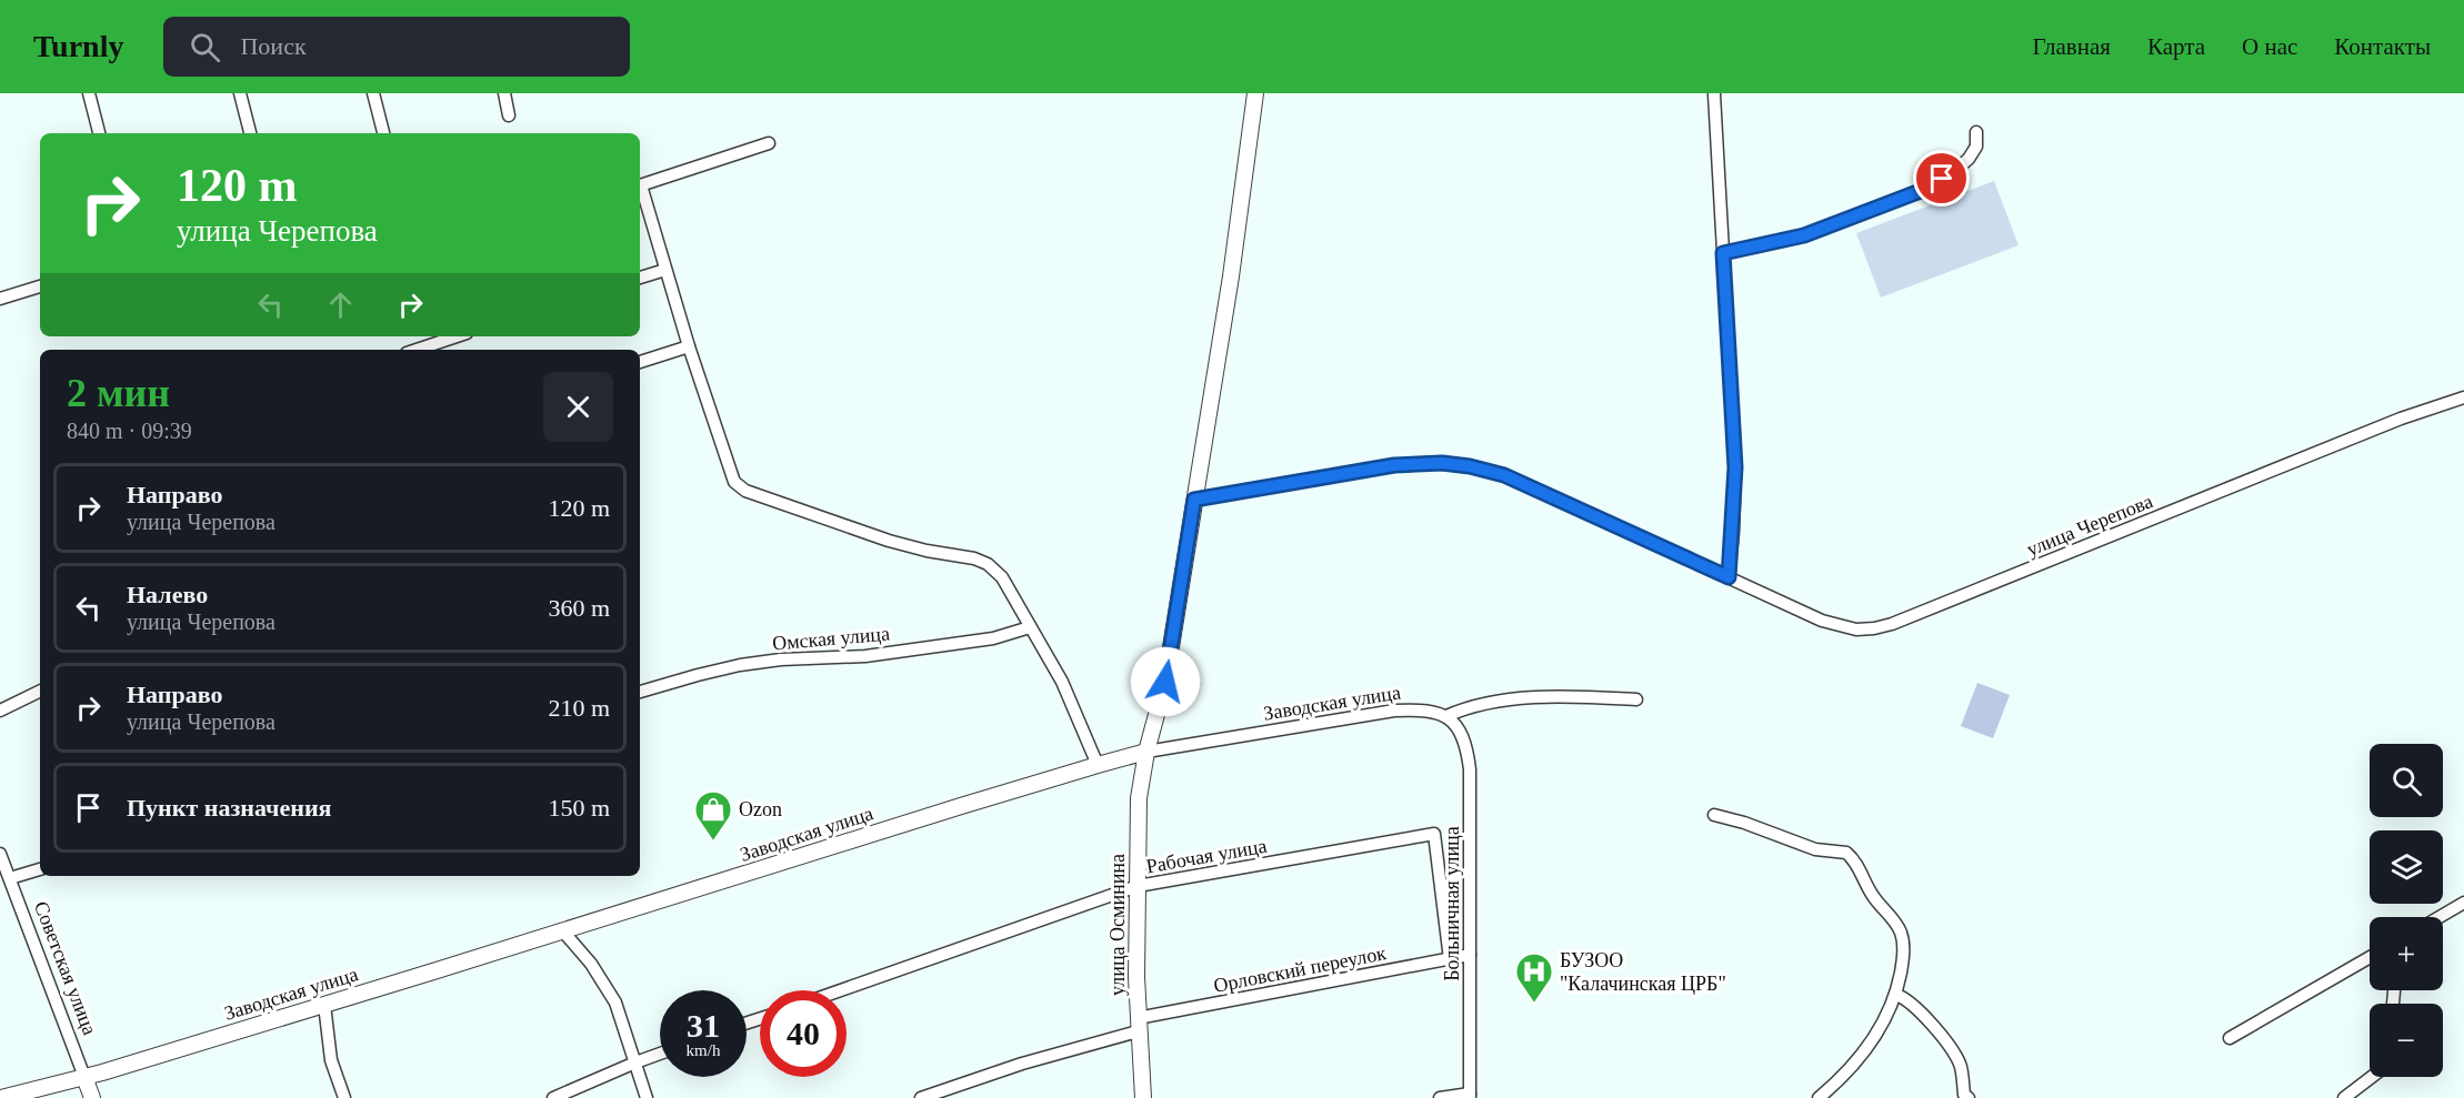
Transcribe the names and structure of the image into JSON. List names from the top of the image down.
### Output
{
  "streets": {
    "street": [
      "улица Черепова",
      "Омская улица",
      "Заводская улица",
      "Рабочая улица",
      "Больничная улица",
      "улица Осминина",
      "Советская улица",
      "Орловский переулок"
    ]
  },
  "crossings": [
    ["улица Черепова", "улица Осминина"],
    ["Заводская улица", "Больничная улица"],
    ["Заводская улица", "улица Осминина"],
    ["Заводская улица", "Советская улица"],
    ["Рабочая улица", "улица Осминина"],
    ["Рабочая улица", "Орловский переулок"],
    ["Больничная улица", "Орловский переулок"],
    ["улица Осминина", "Орловский переулок"]
  ],
  "places": {
    "shop": ["Ozon"],
    "hospital": ["БУЗОО \"Калачинская ЦРБ\""]
  },
  "page": {
    "header": "Turnly",
    "search": "Поиск",
    "nav": [
      "Главная",
      "Карта",
      "О нас",
      "Контакты"
    ],
    "turn": ["120 m", "улица Черепова"],
    "heading": ["2 мин", "840 m · 09:39"],
    "list": [
      {
        "name": "Направо",
        "note": "улица Черепова",
        "value": "120 m"
      },
      {
        "name": "Налево",
        "note": "улица Черепова",
        "value": "360 m"
      },
      {
        "name": "Направо",
        "note": "улица Черепова",
        "value": "210 m"
      },
      {
        "name": "Пункт назначения",
        "value": "150 m"
      }
    ],
    "map_buttons": ["+", "−"],
    "speed": "31 km/h",
    "limit": "40"
  }
}
